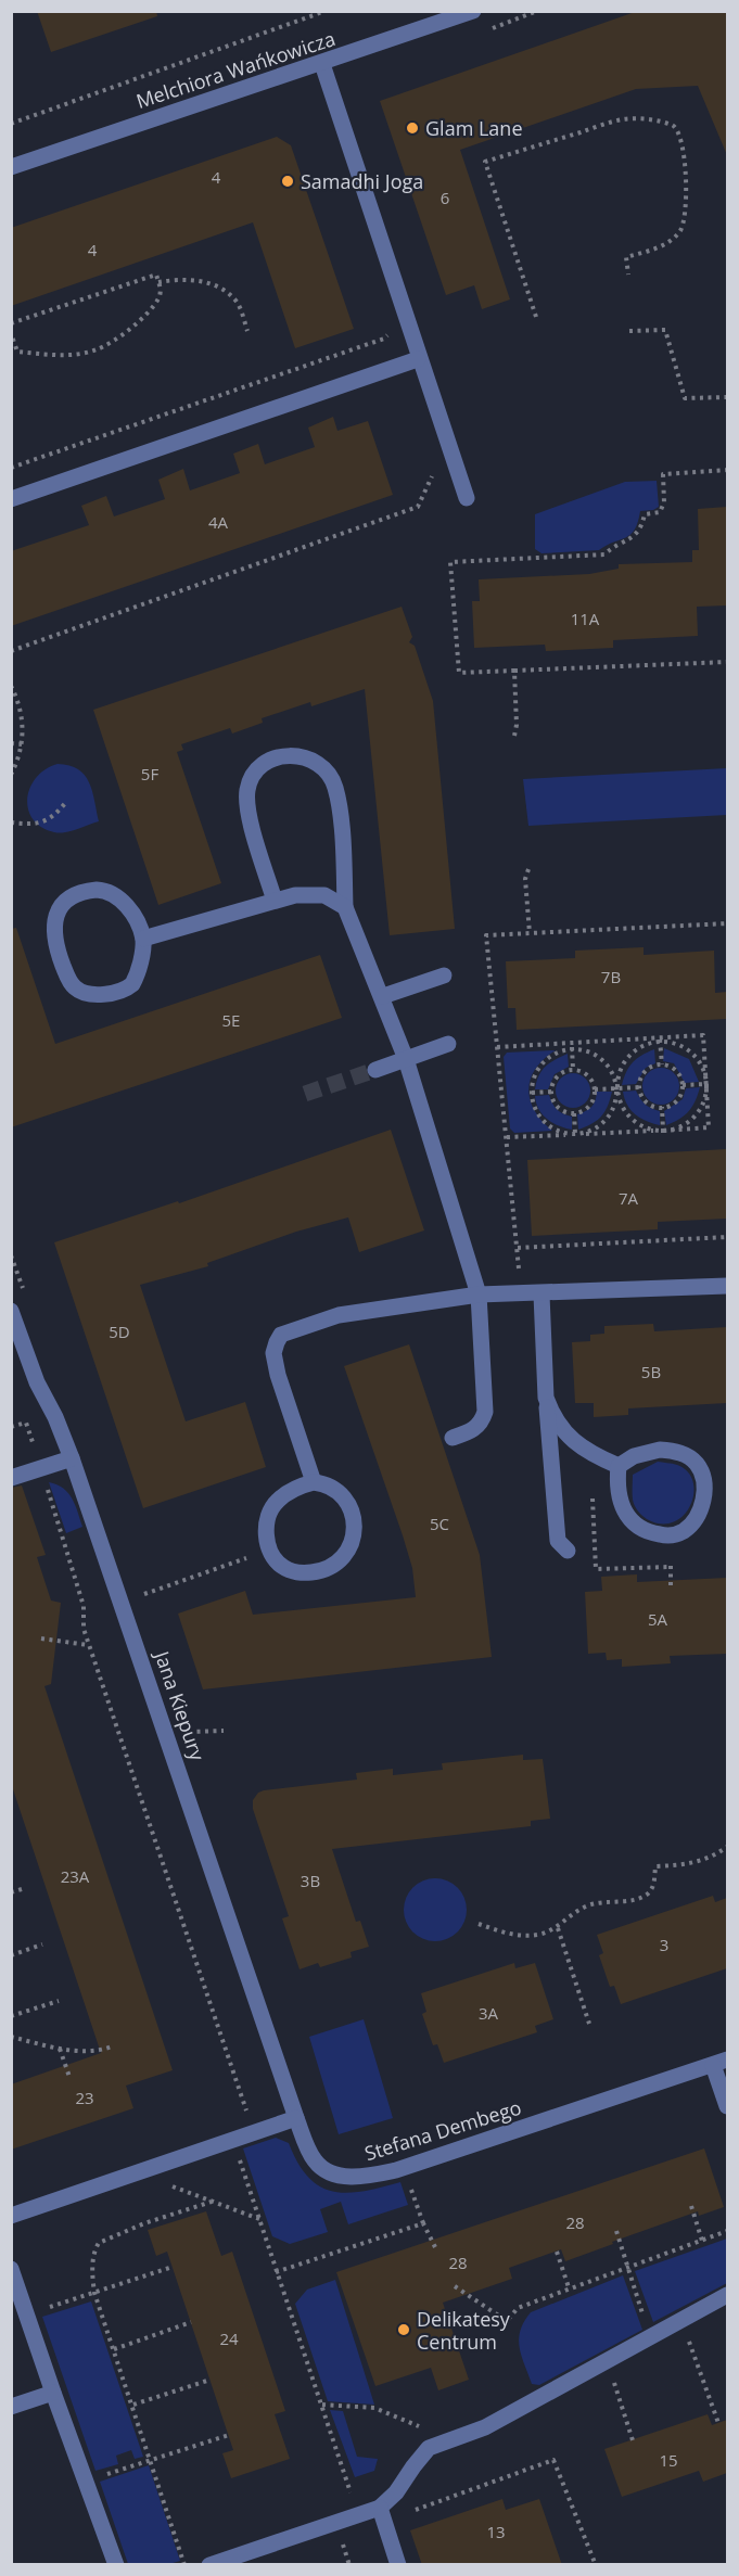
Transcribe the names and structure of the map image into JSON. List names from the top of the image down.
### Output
{
  "streets": {
    "street": ["Melchiora Wańkowicza", "Jana Kiepury", "Stefana Dembego"]
  },
  "crossings": [
    ["Jana Kiepury", "Stefana Dembego"]
  ],
  "places": ["Glam Lane", "Samadhi Joga", "Delikatesy Centrum"],
  "house_numbers": [
    "4",
    "6",
    "4",
    "4A",
    "11A",
    "5F",
    "7B",
    "5E",
    "7A",
    "5D",
    "5B",
    "5C",
    "5A",
    "23A",
    "3B",
    "3",
    "3A",
    "23",
    "28",
    "28",
    "24",
    "15",
    "13"
  ]
}
